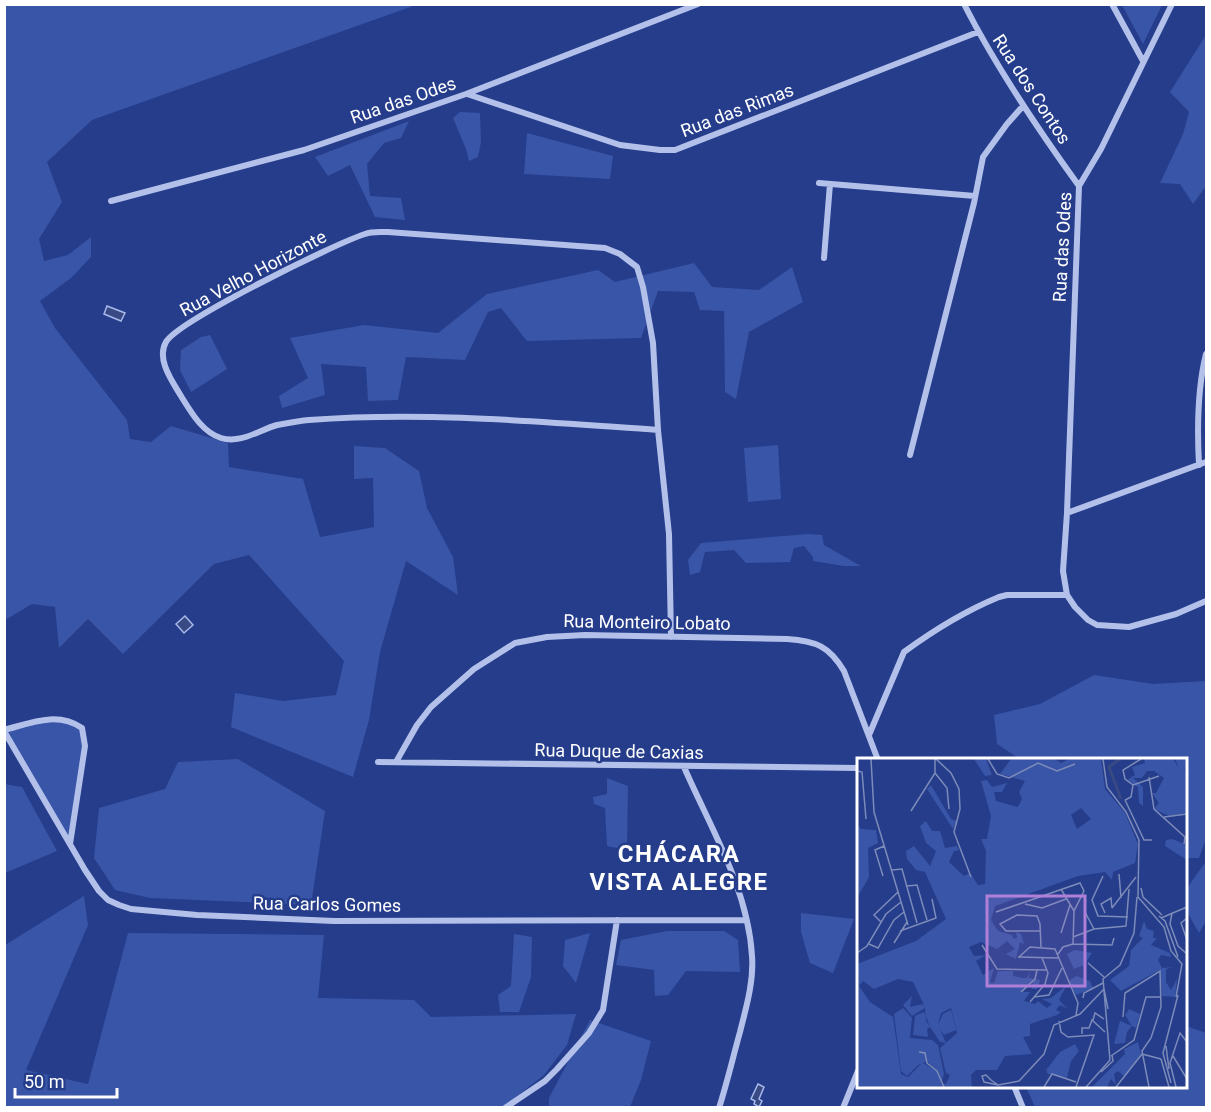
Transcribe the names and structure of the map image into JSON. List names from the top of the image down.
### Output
{
  "streets": {
    "street": [
      "Rua dos Contos",
      "Rua das Odes",
      "Rua das Rimas",
      "Rua Velho Horizonte",
      "Rua Monteiro Lobato",
      "Rua Duque de Caxias",
      "Rua Carlos Gomes"
    ]
  },
  "crossings": [
    ["Rua dos Contos", "Rua das Odes"],
    ["Rua dos Contos", "Rua das Rimas"],
    ["Rua das Odes", "Rua das Rimas"],
    ["Rua Velho Horizonte", "Rua Monteiro Lobato"],
    ["Rua Monteiro Lobato", "Rua Duque de Caxias"]
  ],
  "districts": ["CHÁCARA VISTA ALEGRE"],
  "scale_bar": "50 m"
}
